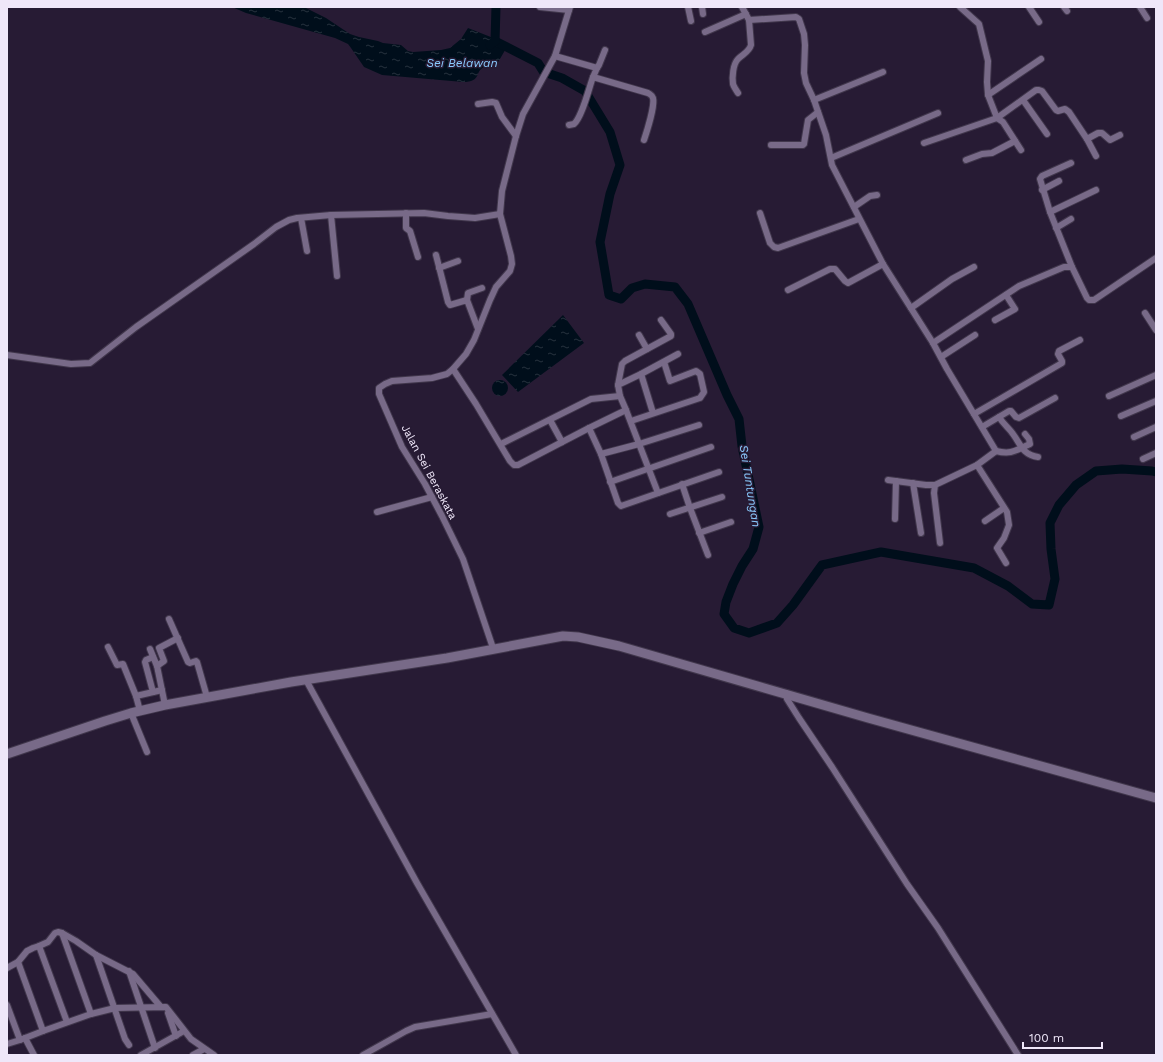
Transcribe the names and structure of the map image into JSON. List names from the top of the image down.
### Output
{
  "streets": {
    "street": ["Jalan Sei Beraskata"]
  },
  "water": ["Sei Belawan", "Sei Tuntungan"],
  "scale_bar": "100 m"
}
